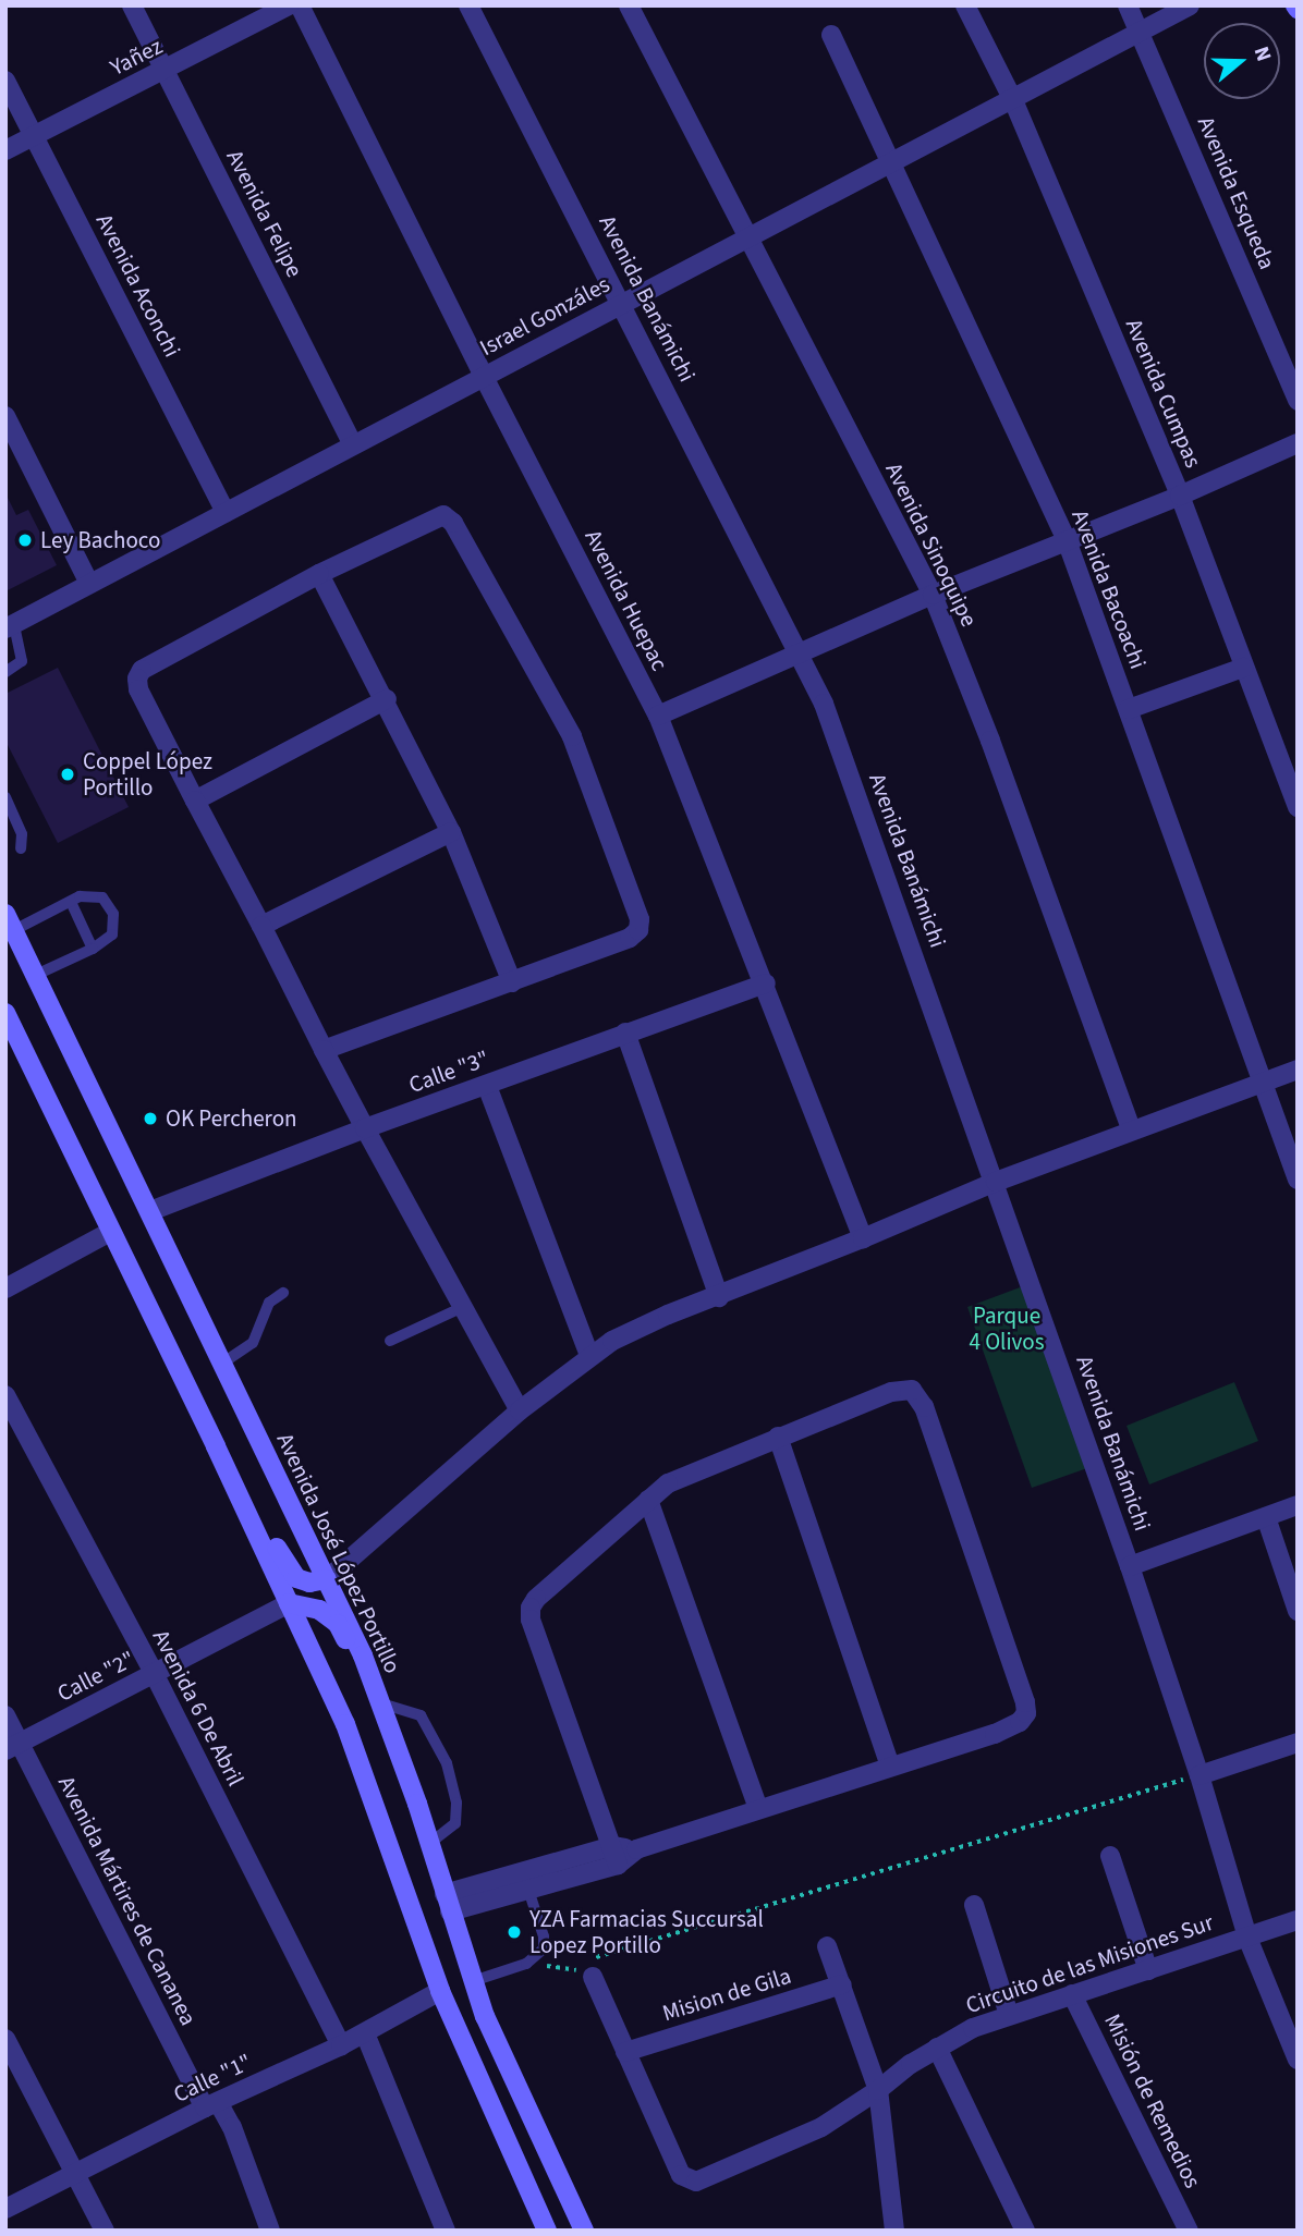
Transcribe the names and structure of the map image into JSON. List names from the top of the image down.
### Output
{
  "streets": {
    "main road": ["Avenida José López Portillo"],
    "street": [
      "Yañez",
      "Avenida Esqueda",
      "Avenida Felipe",
      "Avenida Aconchi",
      "Avenida Banámichi",
      "Israel Gonzáles",
      "Avenida Cumpas",
      "Avenida Sinoquipe",
      "Avenida Bacoachi",
      "Avenida Huepac",
      "Calle \"3\"",
      "Calle \"2\"",
      "Avenida 6 De Abril",
      "Avenida Mártires de Cananea",
      "Circuito de las Misiones Sur",
      "Mision de Gila",
      "Calle \"1\"",
      "Misión de Remedios"
    ]
  },
  "crossings": [
    ["Yañez", "Avenida Felipe"],
    ["Yañez", "Avenida Aconchi"],
    ["Avenida Esqueda", "Israel Gonzáles"],
    ["Avenida Felipe", "Israel Gonzáles"],
    ["Avenida Aconchi", "Israel Gonzáles"],
    ["Avenida Banámichi", "Israel Gonzáles"],
    ["Avenida Banámichi", "Circuito de las Misiones Sur"],
    ["Israel Gonzáles", "Avenida Cumpas"],
    ["Israel Gonzáles", "Avenida Sinoquipe"],
    ["Israel Gonzáles", "Avenida Bacoachi"],
    ["Israel Gonzáles", "Avenida Huepac"],
    ["Avenida Huepac", "Calle \"3\""],
    ["Calle \"3\"", "Avenida José López Portillo"],
    ["Calle \"2\"", "Avenida 6 De Abril"],
    ["Calle \"2\"", "Avenida Mártires de Cananea"],
    ["Avenida 6 De Abril", "Calle \"1\""],
    ["Avenida Mártires de Cananea", "Calle \"1\""],
    ["Circuito de las Misiones Sur", "Mision de Gila"],
    ["Circuito de las Misiones Sur", "Misión de Remedios"]
  ],
  "parks": ["Parque 4 Olivos"],
  "places": [
    "Ley Bachoco",
    "Coppel López Portillo",
    "OK Percheron",
    "YZA Farmacias Succursal Lopez Portillo"
  ],
  "north": "right"
}
